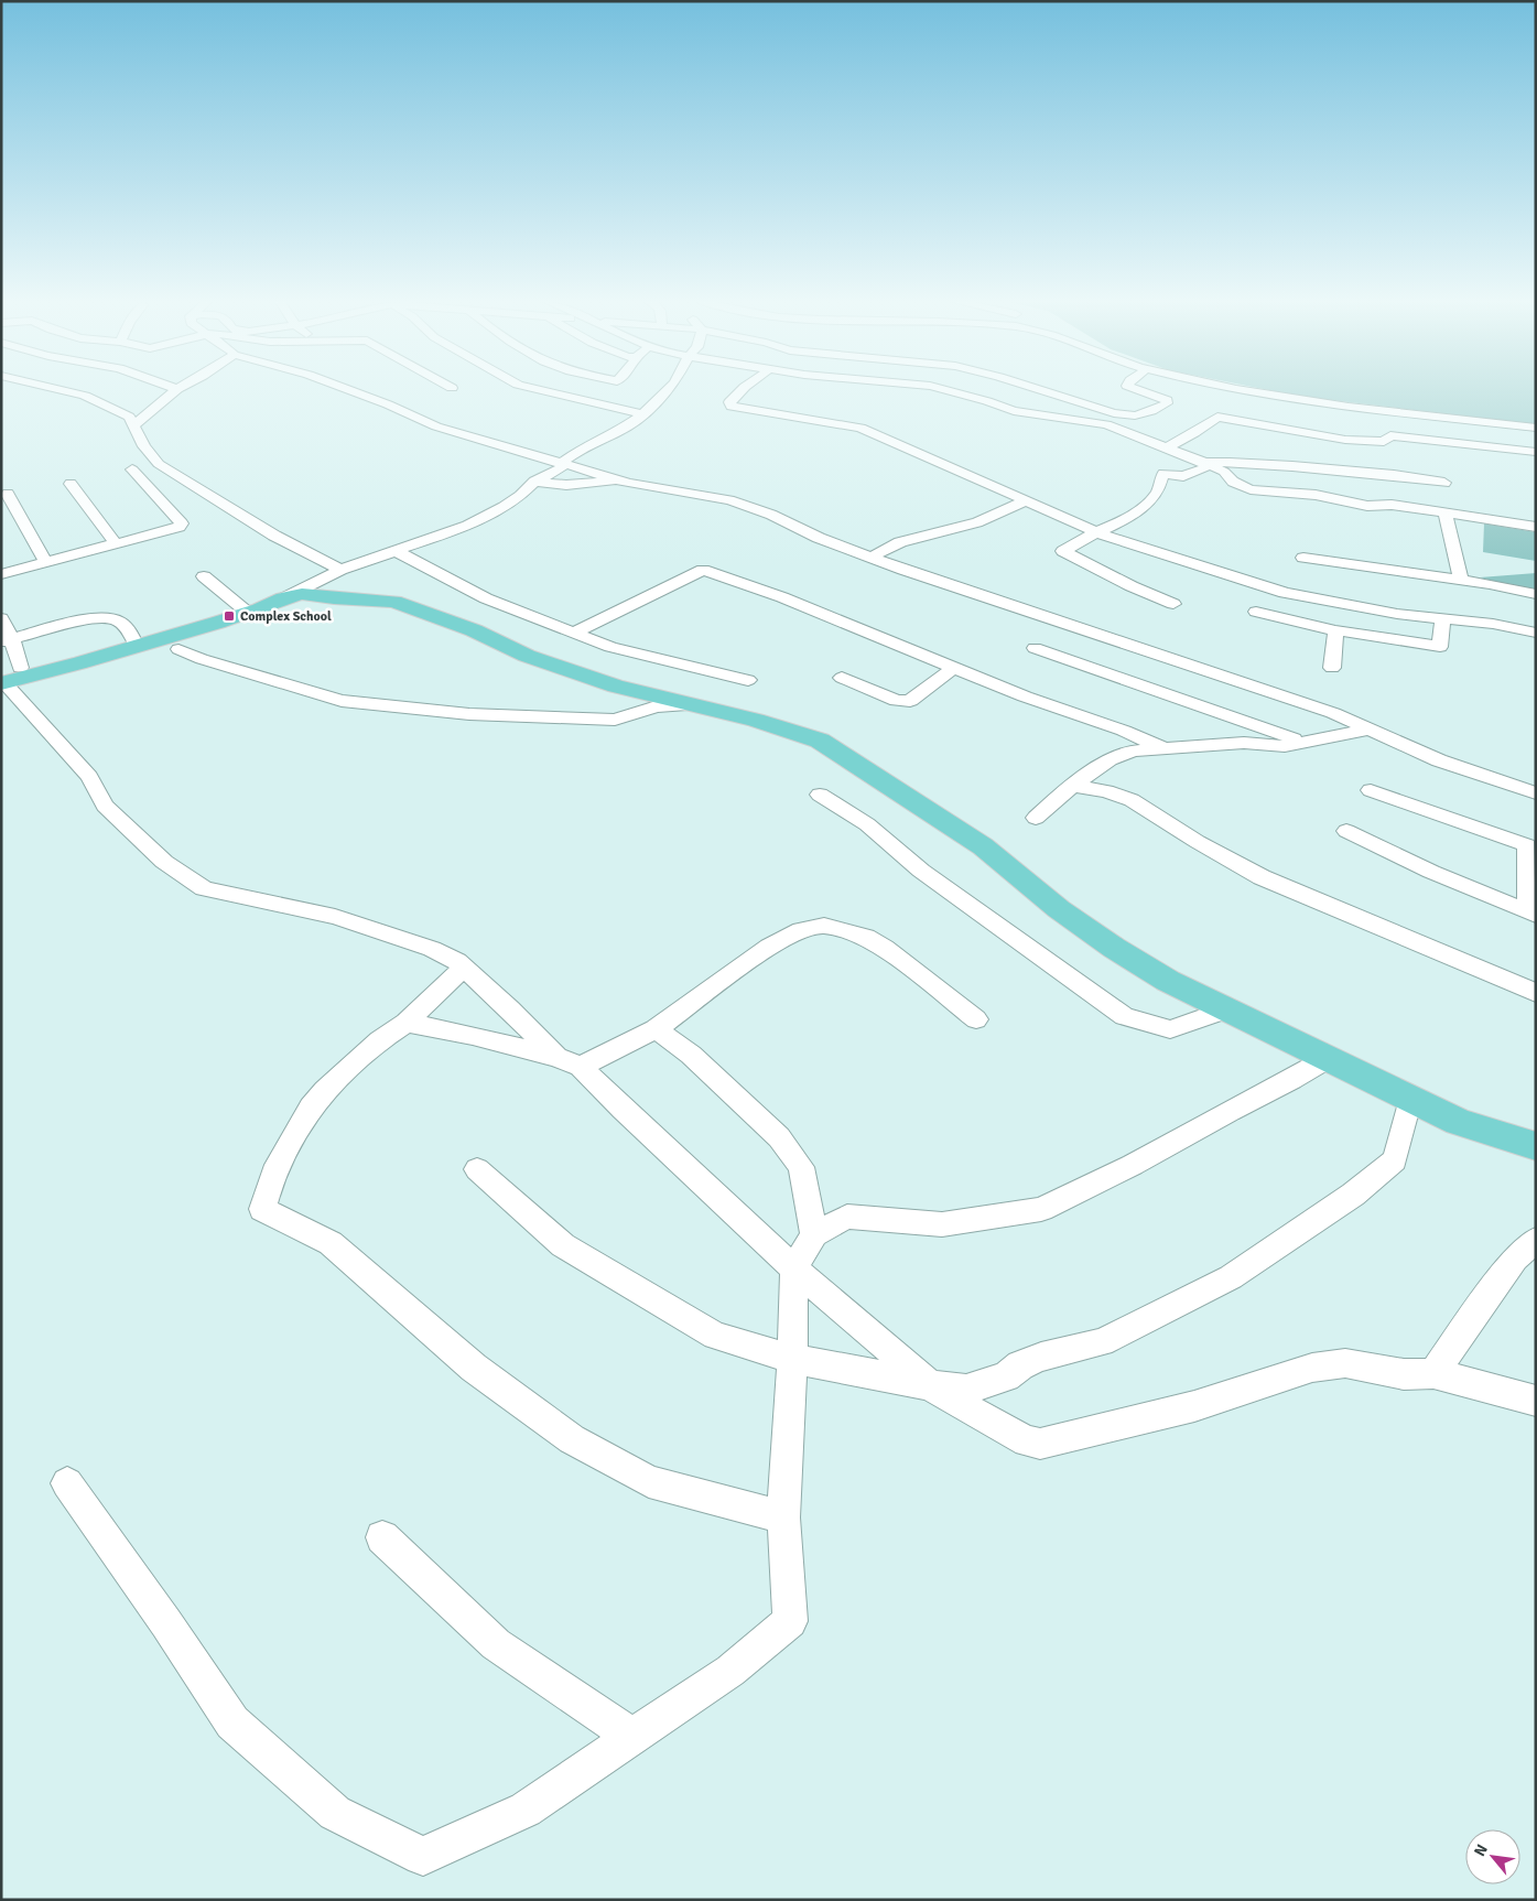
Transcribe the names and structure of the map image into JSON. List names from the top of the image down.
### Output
{
  "places": {
    "transit": ["Complex School"]
  },
  "north": "top left"
}
